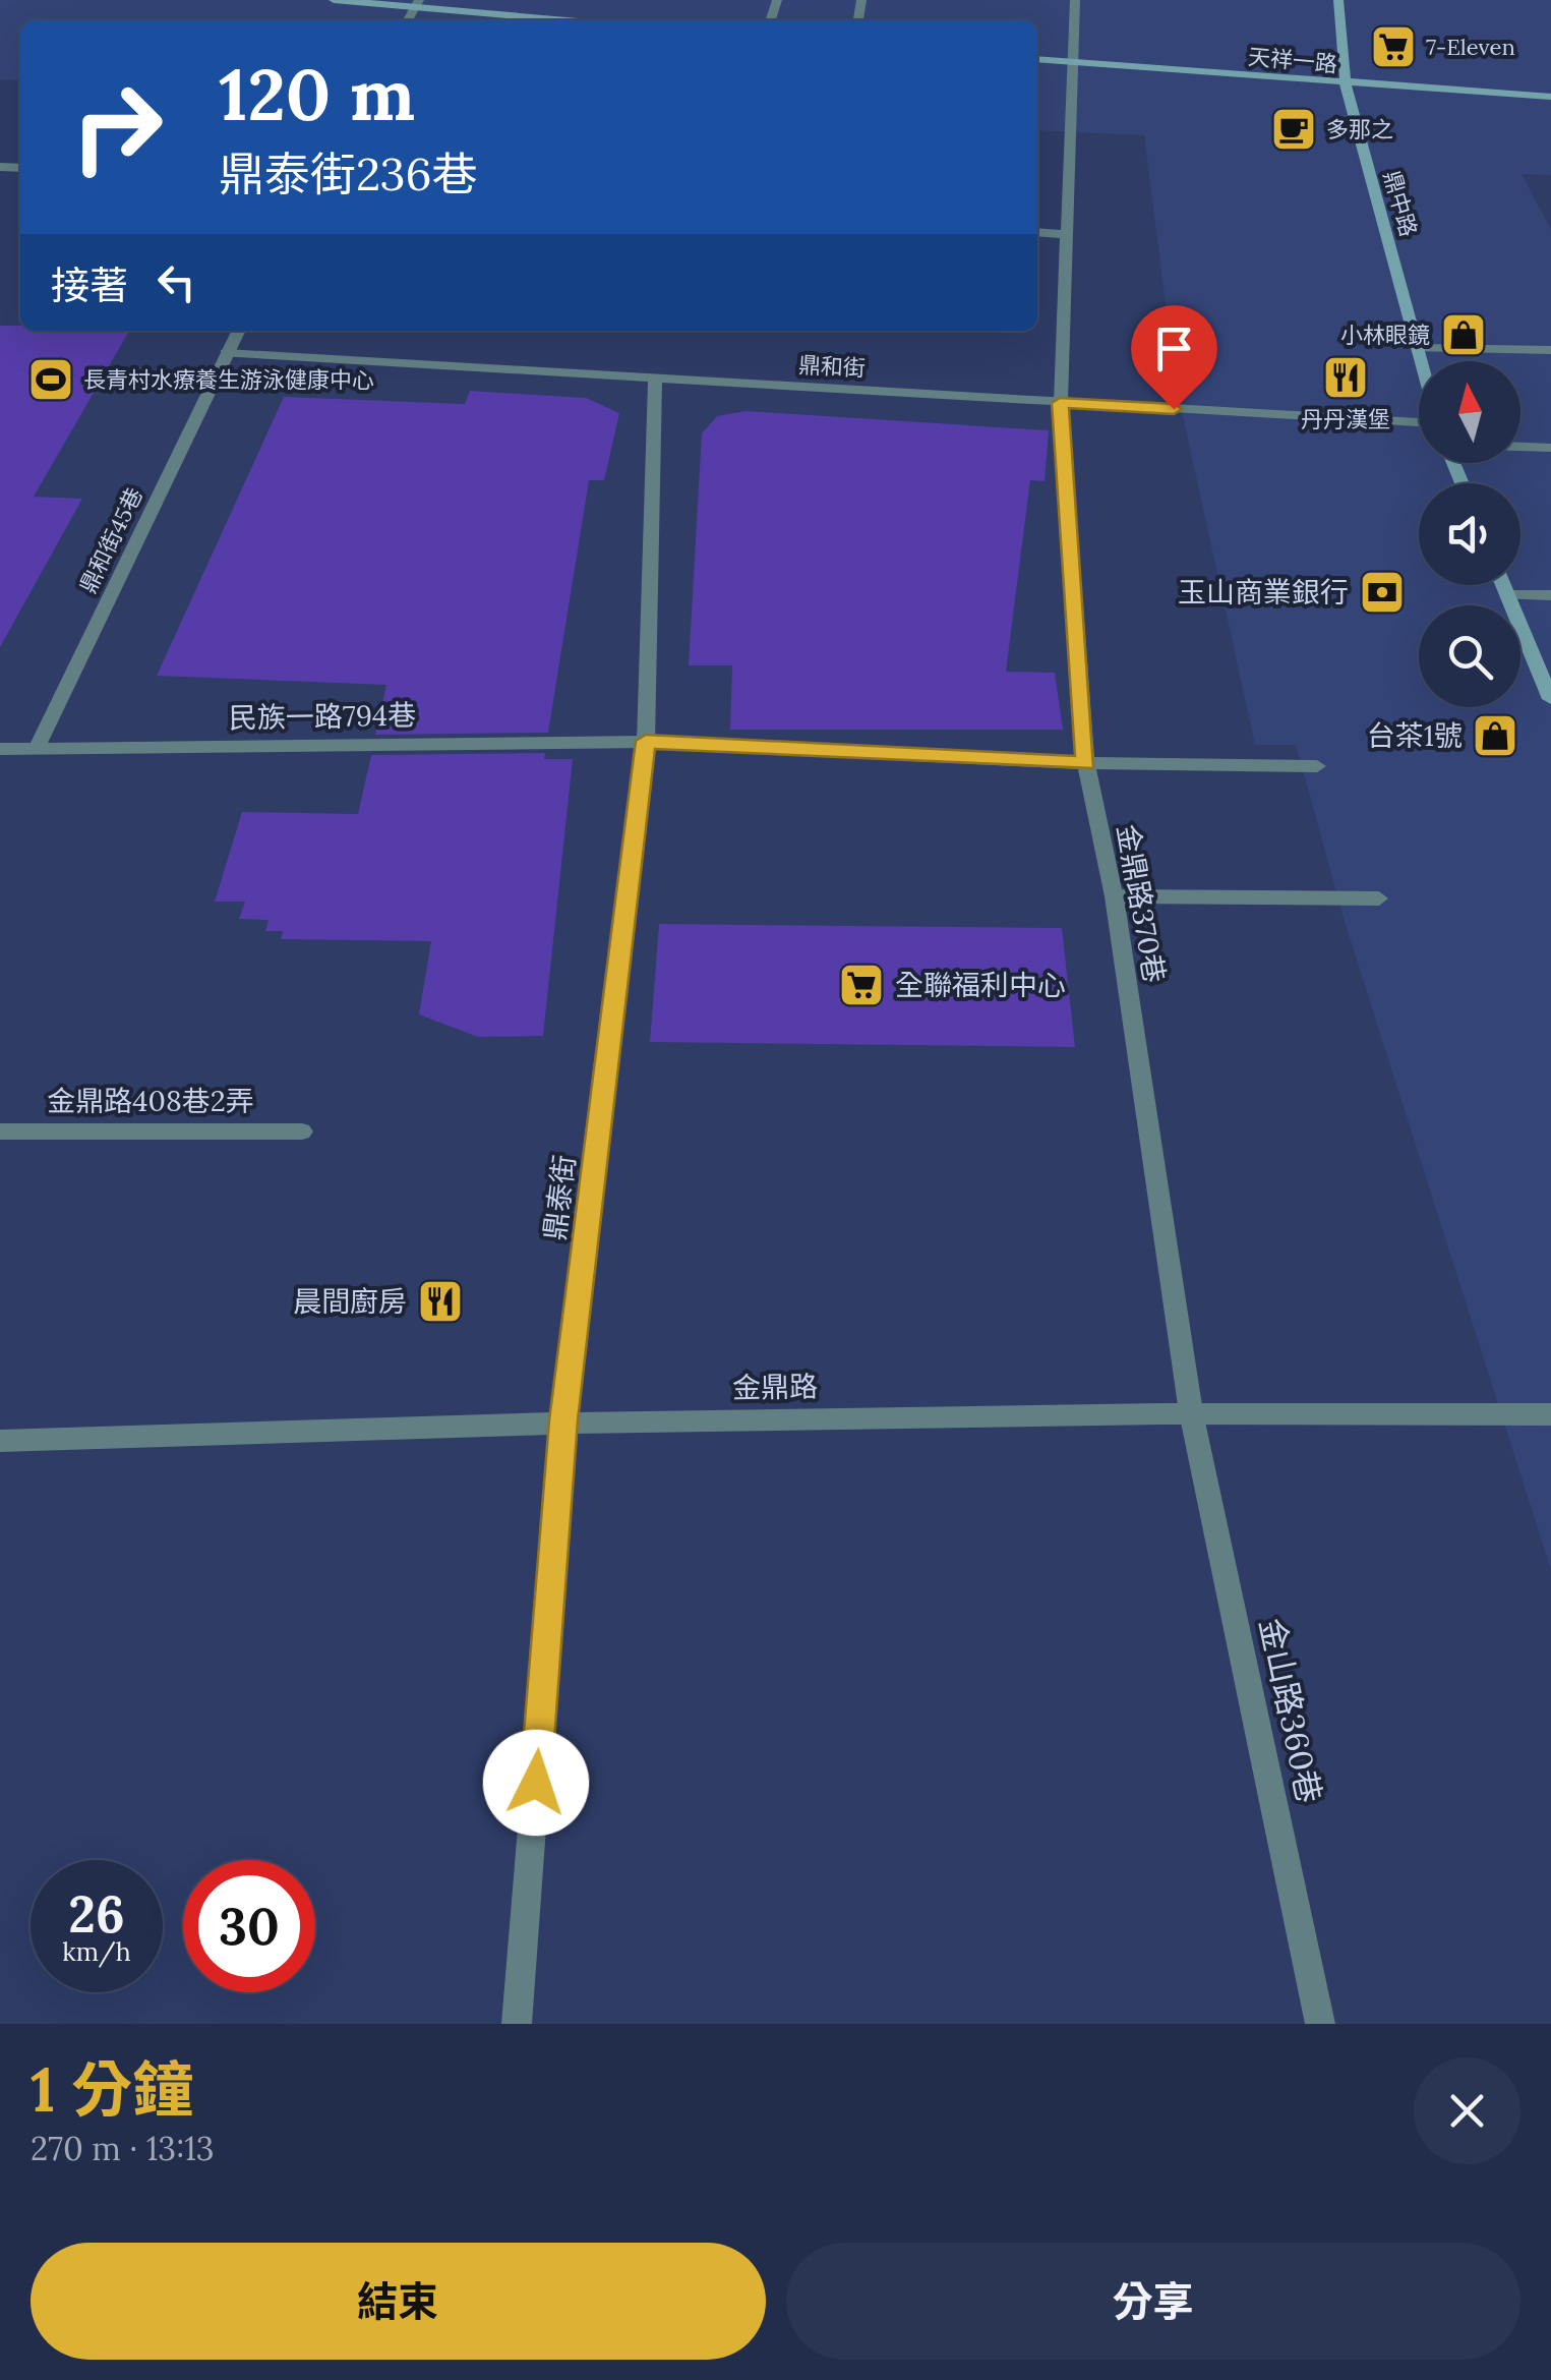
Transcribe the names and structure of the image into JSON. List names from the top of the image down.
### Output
{
  "streets": {
    "street": [
      "天祥一路",
      "鼎中路",
      "鼎和街",
      "鼎和街45巷",
      "民族一路794巷",
      "金鼎路370巷",
      "金鼎路408巷2弄",
      "鼎泰街",
      "金鼎路",
      "金山路360巷"
    ]
  },
  "crossings": [
    ["天祥一路", "鼎中路"],
    ["天祥一路", "金鼎路370巷"],
    ["鼎和街", "鼎和街45巷"],
    ["鼎和街", "金鼎路370巷"],
    ["鼎和街", "鼎泰街"],
    ["鼎和街45巷", "民族一路794巷"],
    ["民族一路794巷", "金鼎路370巷"],
    ["民族一路794巷", "鼎泰街"],
    ["金鼎路370巷", "金鼎路"],
    ["金鼎路370巷", "金山路360巷"],
    ["鼎泰街", "金鼎路"],
    ["金鼎路", "金山路360巷"]
  ],
  "places": {
    "supermarket": ["7-Eleven", "全聯福利中心"],
    "cafe": ["多那之"],
    "shop": ["小林眼鏡", "台茶1號"],
    "restaurant": ["丹丹漢堡", "晨間廚房"],
    "sports": ["長青村水療養生游泳健康中心"],
    "bank": ["玉山商業銀行"]
  },
  "north": "top",
  "page": {
    "turn": ["120 m", "鼎泰街236巷"],
    "then": "接著",
    "speed": "26 km/h",
    "limit": "30",
    "heading": ["1 分鐘", "270 m · 13:13"],
    "buttons": ["結束", "分享"]
  }
}
